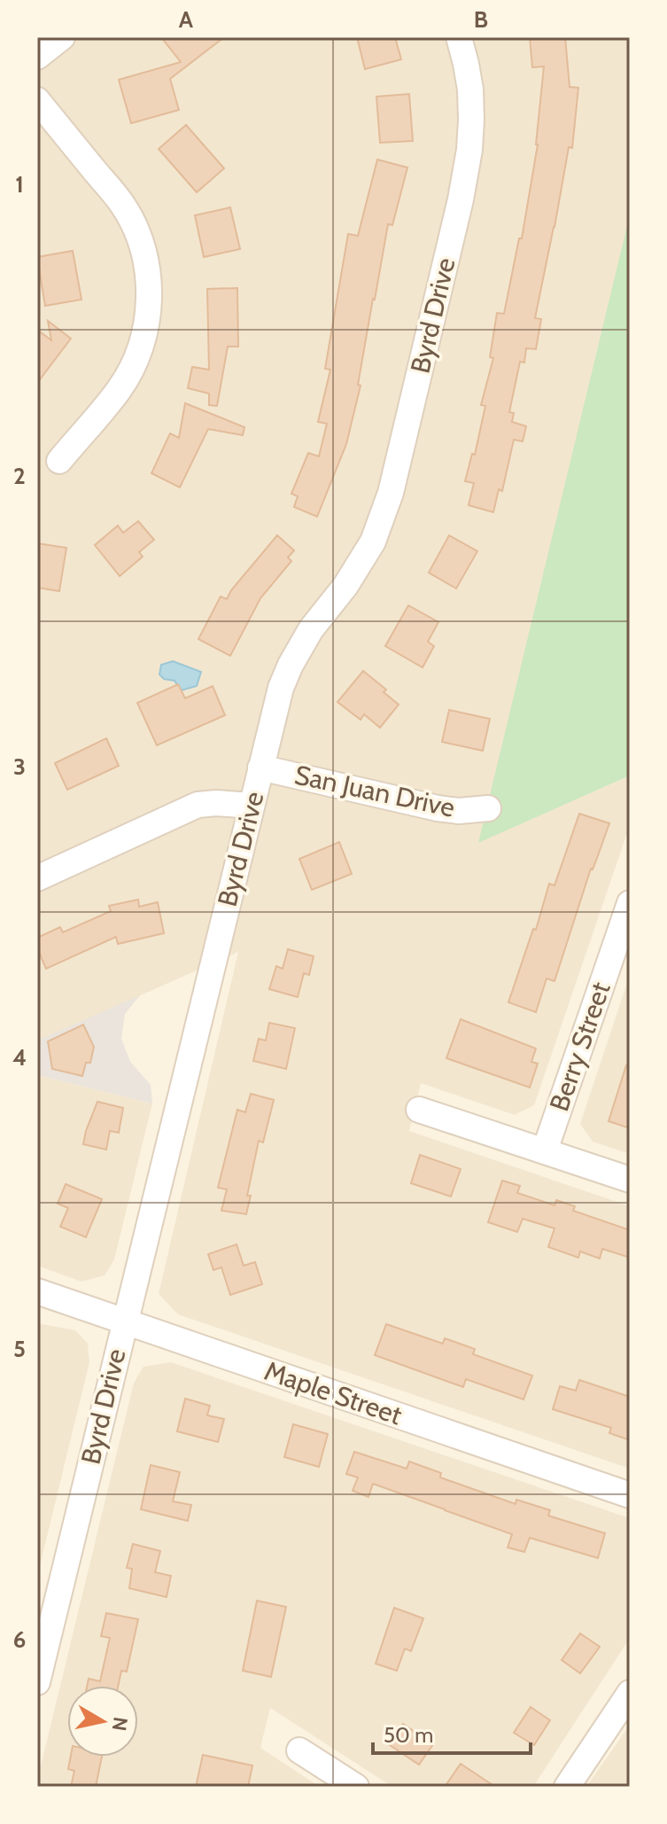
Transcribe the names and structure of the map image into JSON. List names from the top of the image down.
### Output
{
  "streets": {
    "street": [
      "Byrd Drive",
      "San Juan Drive",
      "Berry Street",
      "Maple Street"
    ]
  },
  "crossings": [
    ["Byrd Drive", "San Juan Drive"],
    ["Byrd Drive", "Maple Street"]
  ],
  "scale_bar": "50 m",
  "north": "right",
  "grid": {
    "columns": ["A", "B"],
    "rows": [
      "1",
      "2",
      "3",
      "4",
      "5",
      "6"
    ]
  }
}
